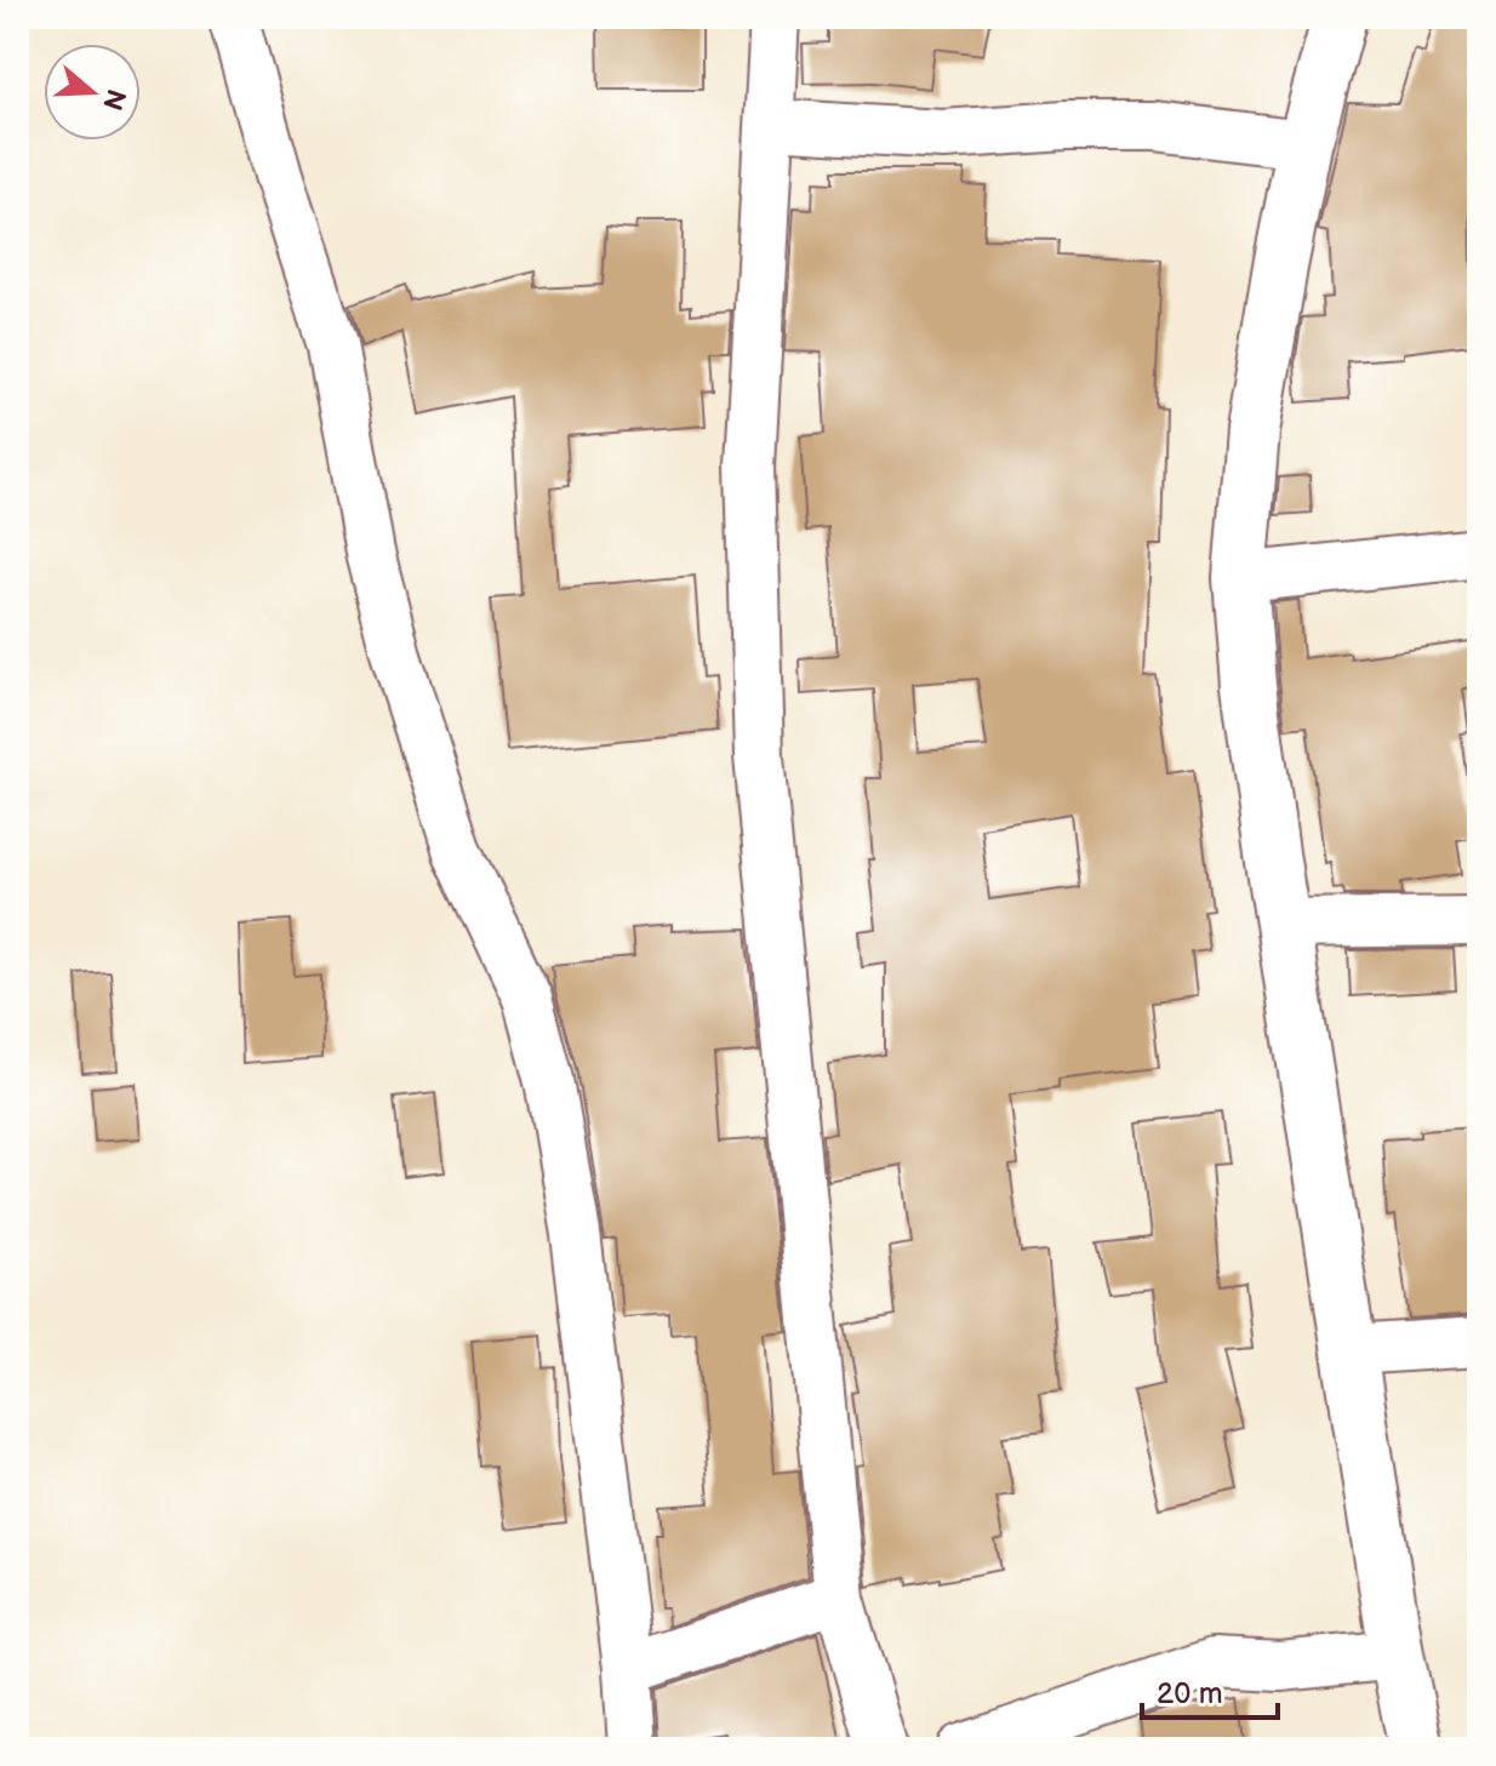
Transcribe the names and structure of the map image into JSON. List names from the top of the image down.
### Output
{
  "scale_bar": "20 m",
  "north": "right"
}
